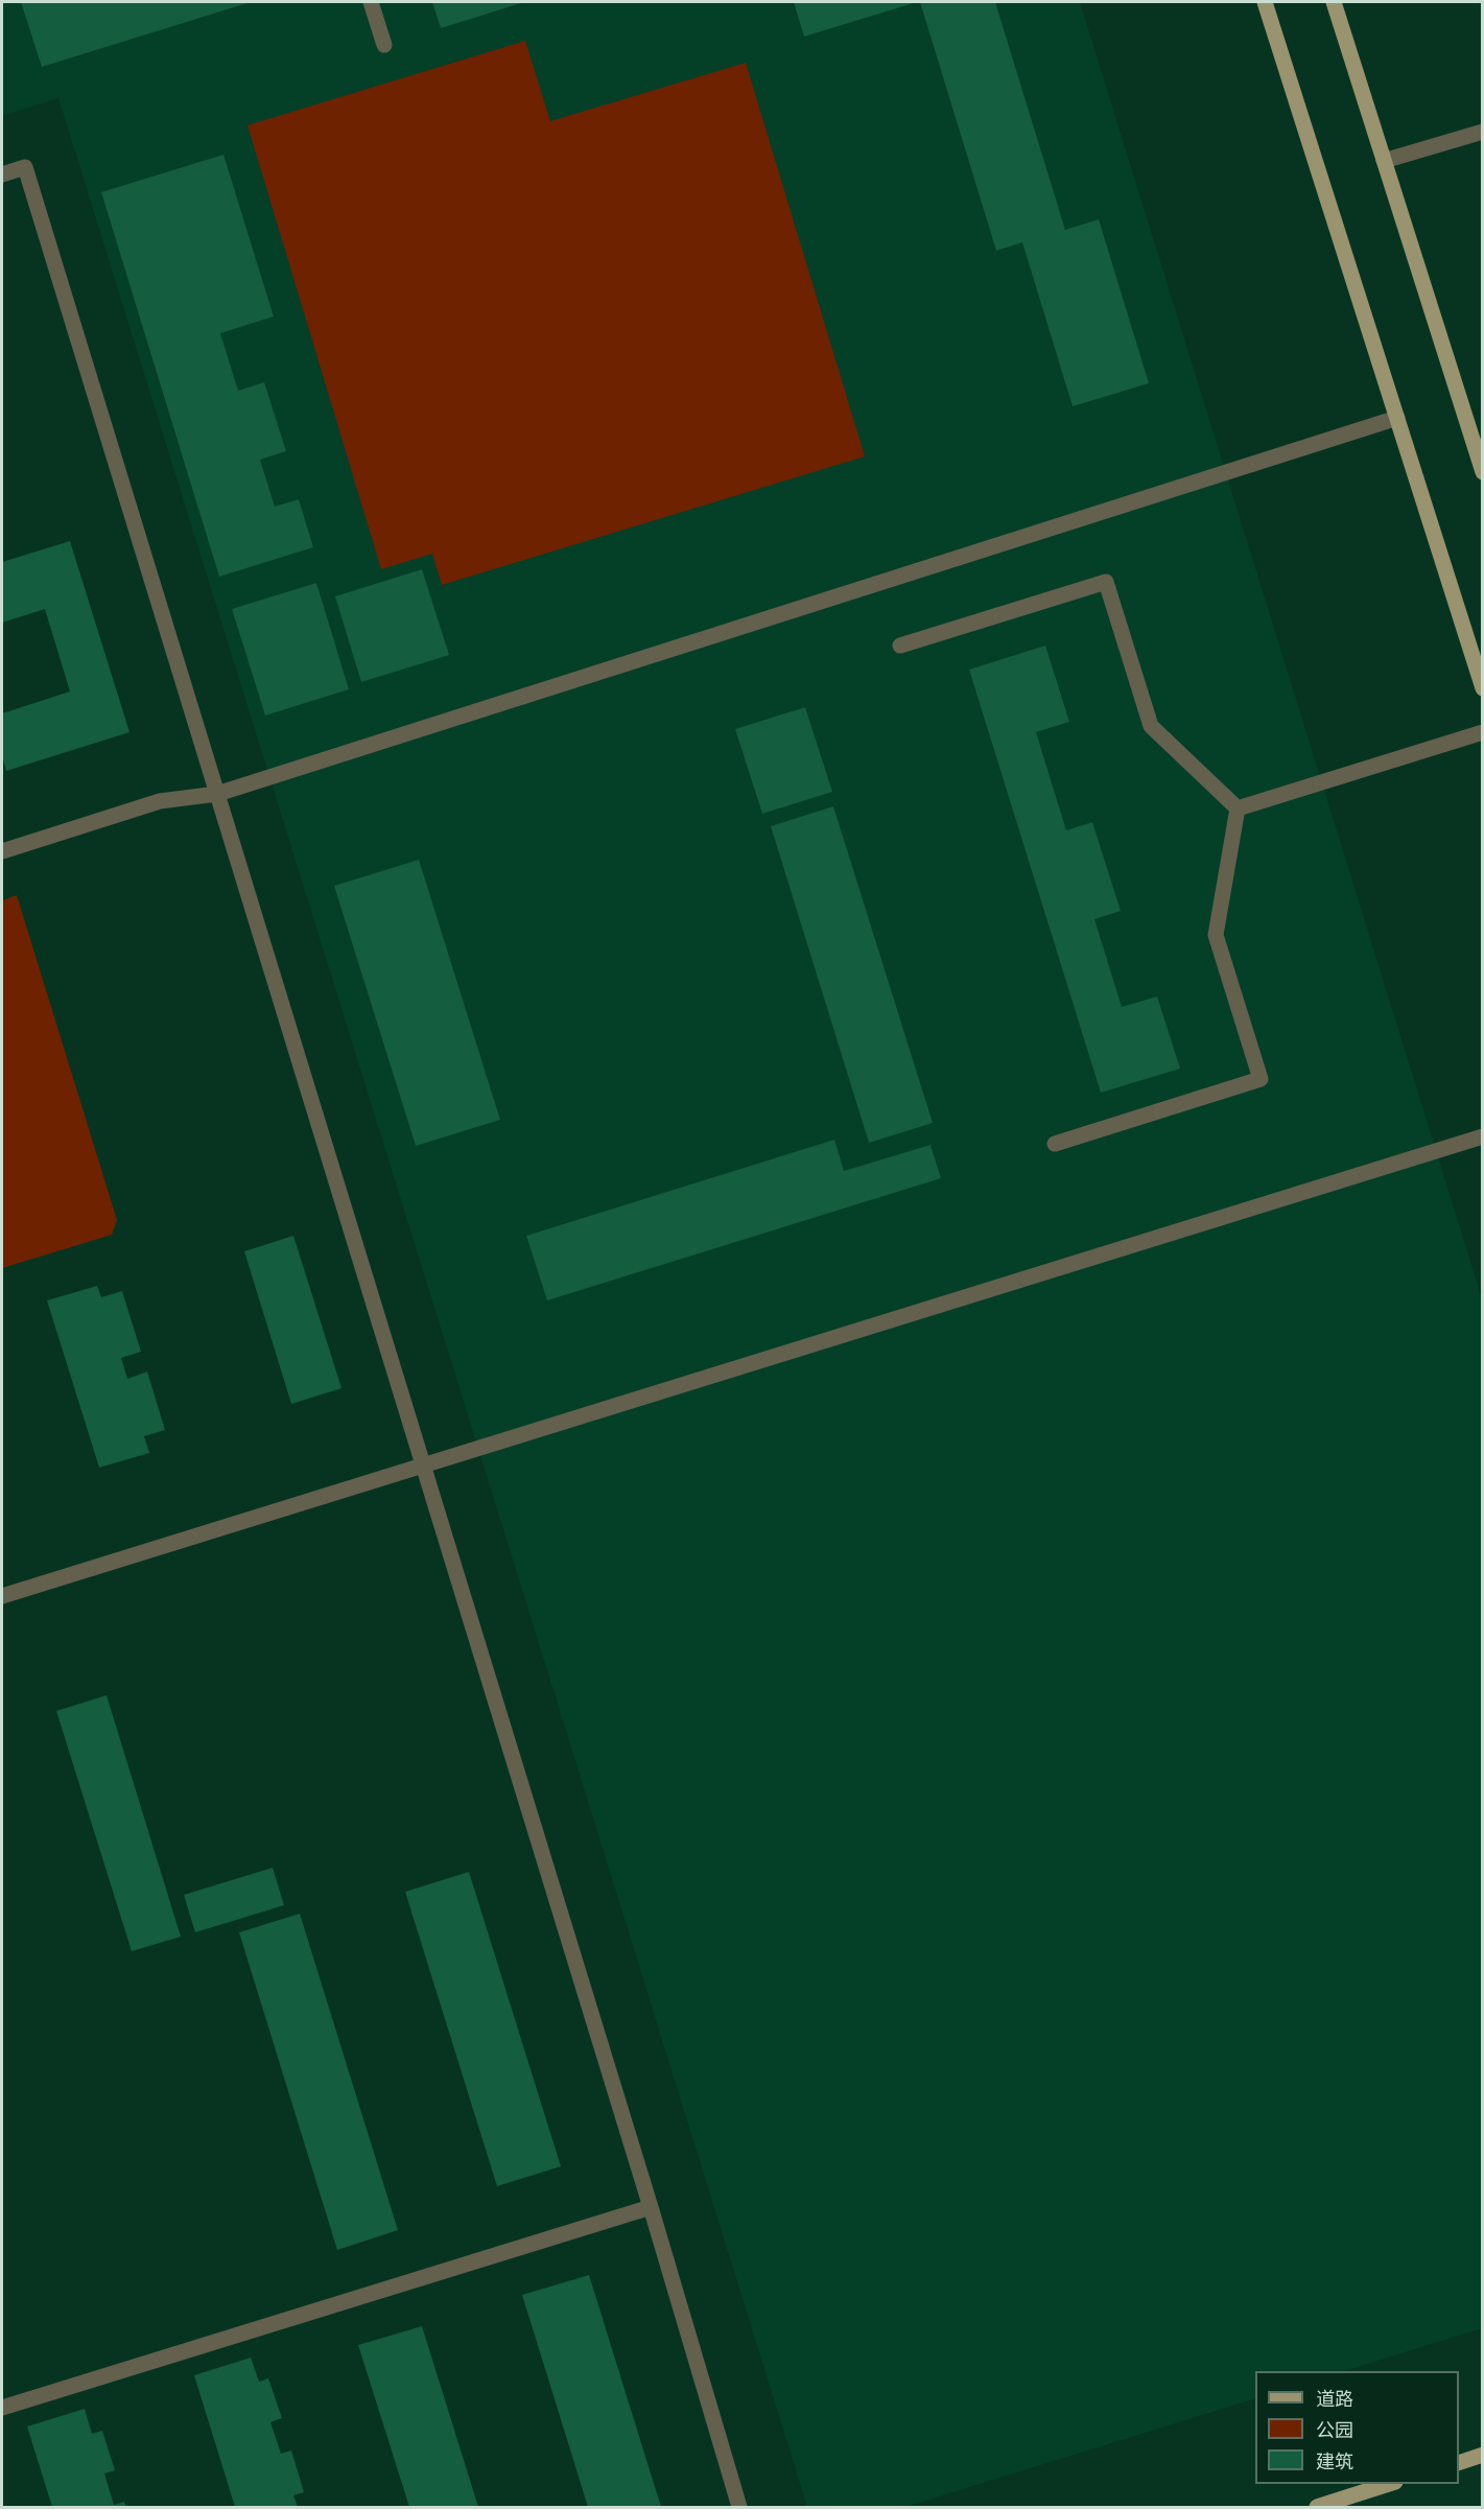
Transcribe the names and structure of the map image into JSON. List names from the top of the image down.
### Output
{
  "legend": ["道路", "公园", "建筑"]
}
